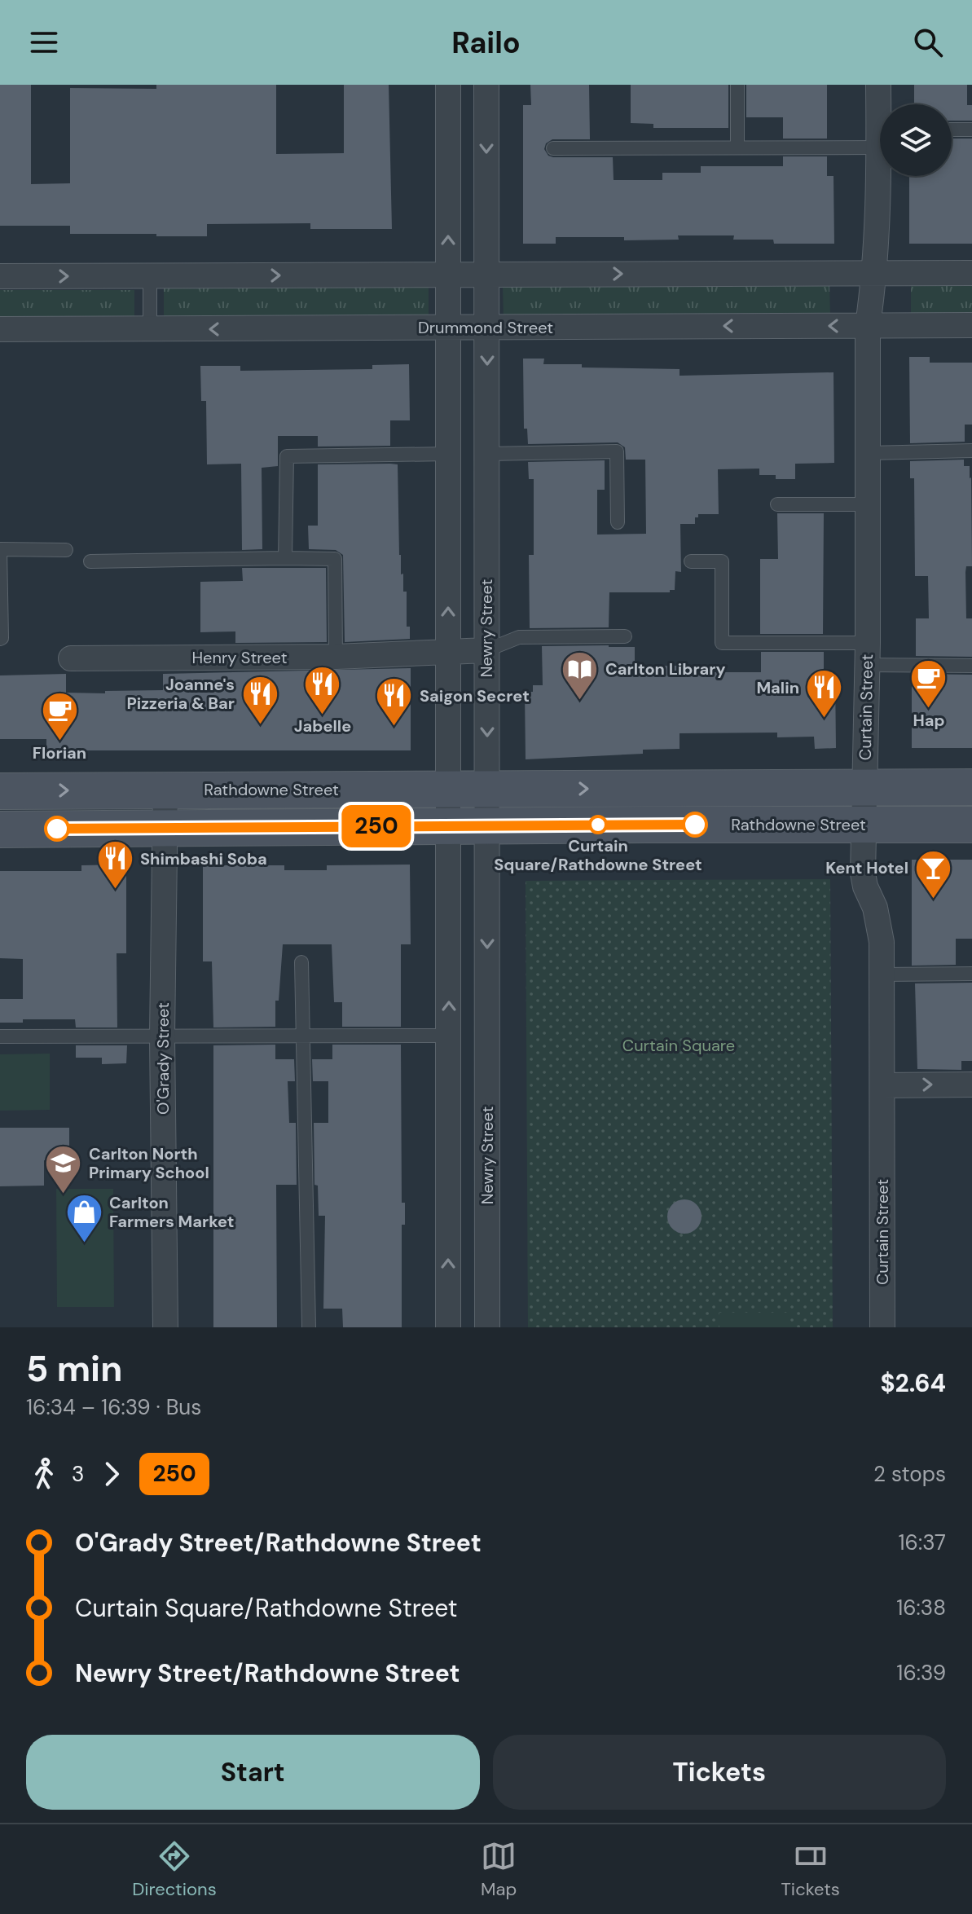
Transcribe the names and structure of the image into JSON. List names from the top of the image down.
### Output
{
  "streets": {
    "street": [
      "Drummond Street",
      "Newry Street",
      "Henry Street",
      "Curtain Street",
      "Rathdowne Street",
      "O'Grady Street"
    ]
  },
  "crossings": [
    ["Drummond Street", "Newry Street"],
    ["Drummond Street", "Curtain Street"],
    ["Newry Street", "Henry Street"],
    ["Newry Street", "Rathdowne Street"],
    ["Curtain Street", "Rathdowne Street"],
    ["Rathdowne Street", "O'Grady Street"]
  ],
  "parks": ["Curtain Square"],
  "places": {
    "library": ["Carlton Library"],
    "cafe": ["Hap", "Florian"],
    "restaurant": [
      "Jabelle",
      "Malin",
      "Joanne's Pizzeria & Bar",
      "Saigon Secret",
      "Shimbashi Soba"
    ],
    "other": ["Curtain Square/Rathdowne Street"],
    "bar": ["Kent Hotel"],
    "school or university": ["Carlton North Primary School"],
    "shop": ["Carlton Farmers Market"]
  },
  "lines": ["bus line 250"],
  "page": {
    "header": "Railo",
    "on_map": "250",
    "heading": ["5 min", "16:34 – 16:39 · Bus", "$2.64"],
    "legs": ["3", "250", "2 stops"],
    "list": [
      {
        "name": "O'Grady Street/Rathdowne Street",
        "value": "16:37"
      },
      {
        "name": "Curtain Square/Rathdowne Street",
        "value": "16:38"
      },
      {
        "name": "Newry Street/Rathdowne Street",
        "value": "16:39"
      }
    ],
    "buttons": ["Start", "Tickets"],
    "tabs": ["Directions", "Map", "Tickets"]
  }
}
